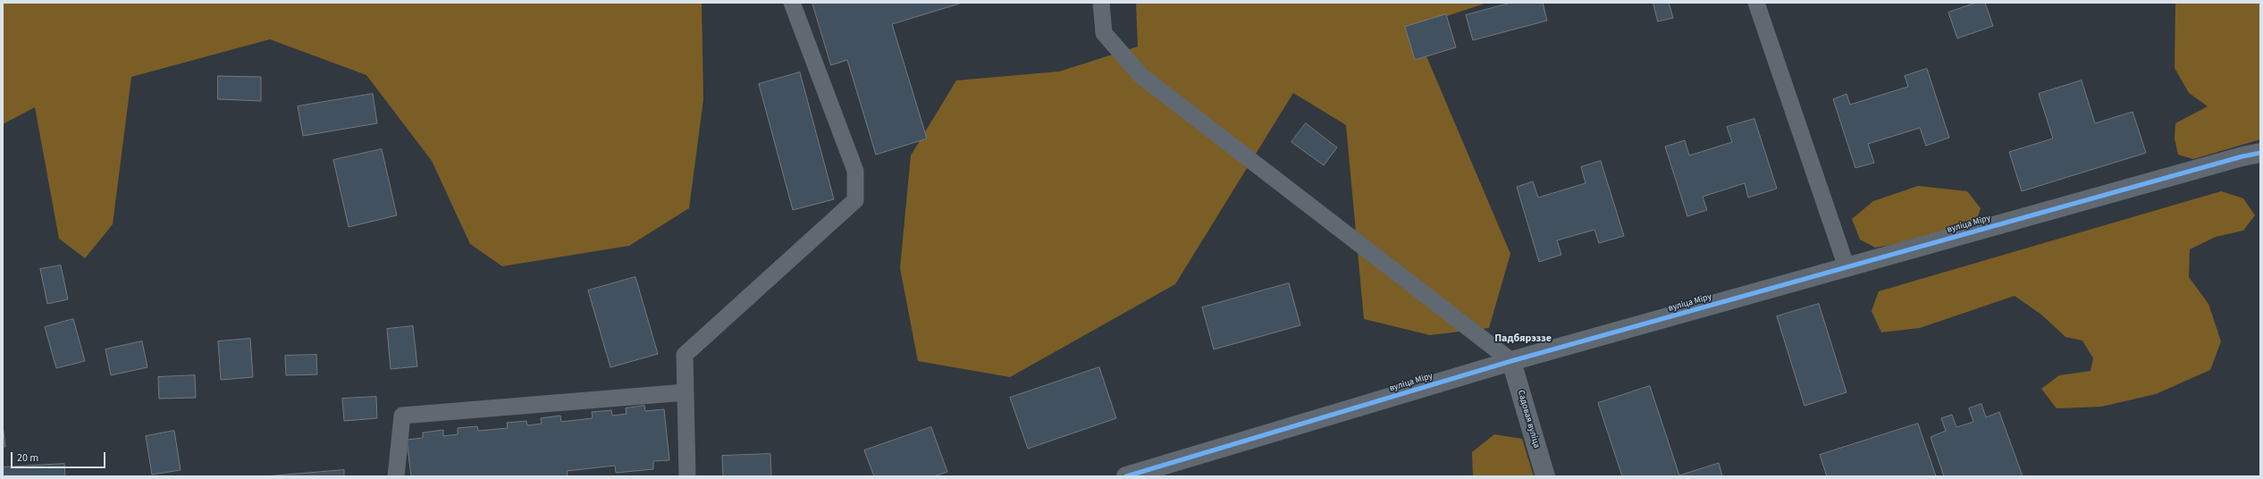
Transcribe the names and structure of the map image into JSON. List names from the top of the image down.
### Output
{
  "streets": {
    "street": ["вуліца Міру", "Садовая вуліца"]
  },
  "crossings": [
    ["вуліца Міру", "Садовая вуліца"]
  ],
  "districts": ["Падбярэззе"],
  "scale_bar": "20 m"
}
